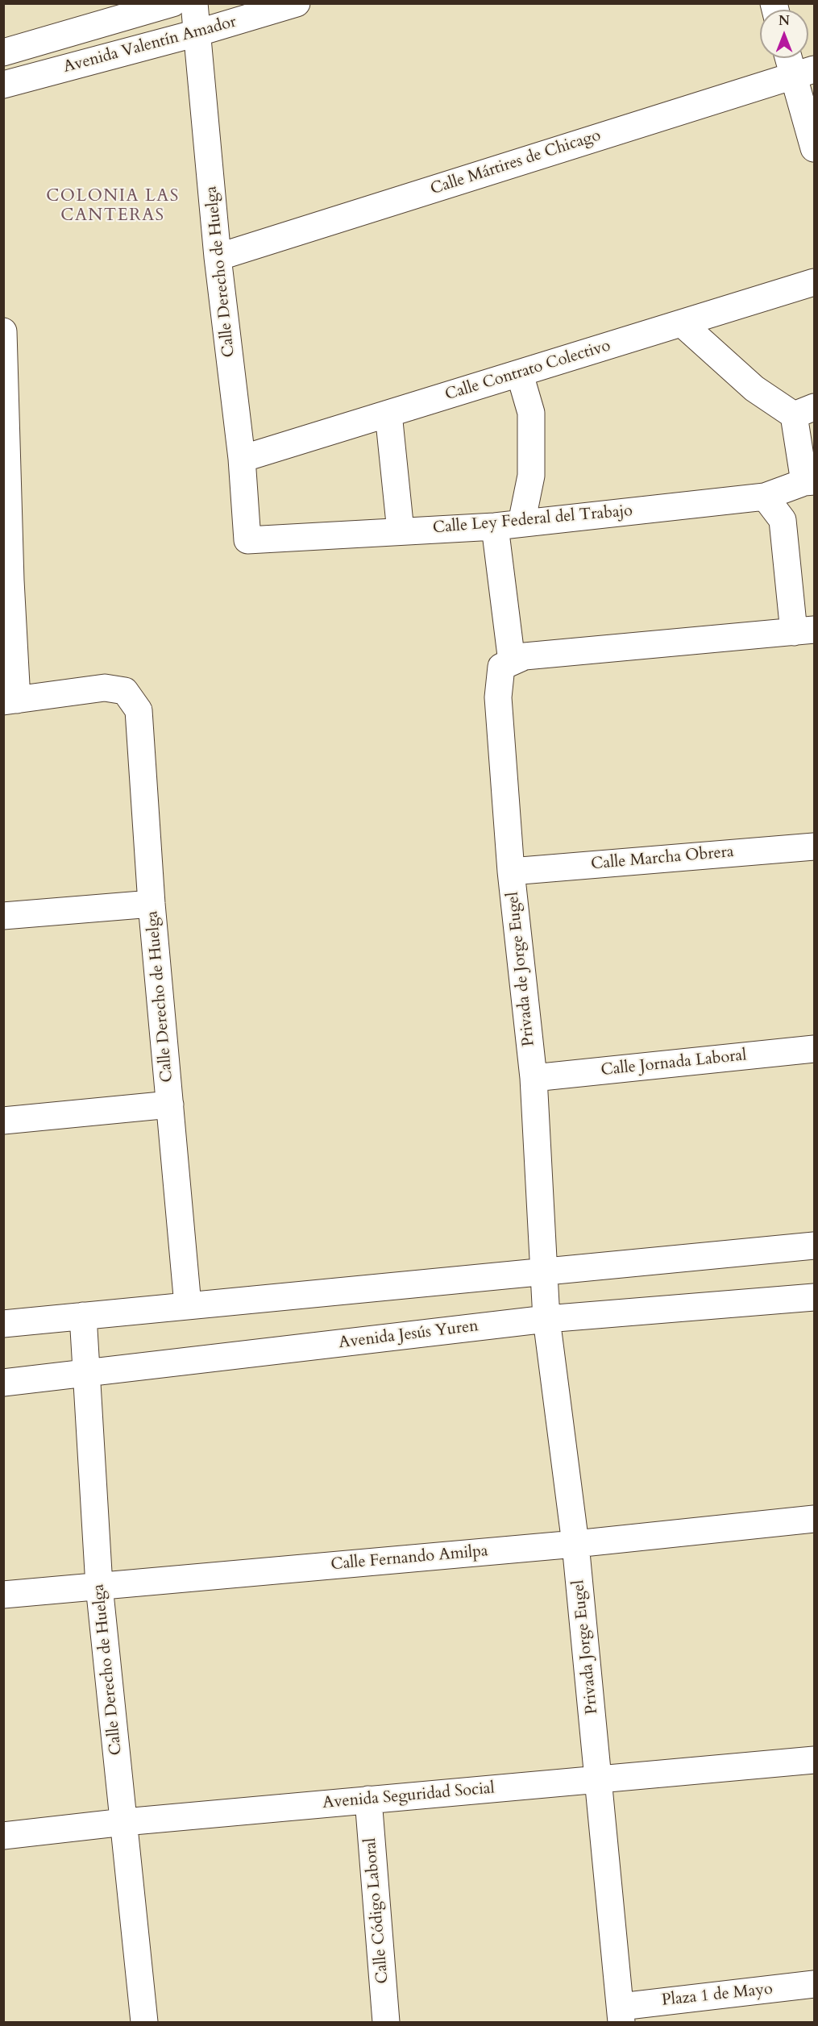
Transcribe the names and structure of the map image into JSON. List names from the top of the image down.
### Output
{
  "streets": {
    "street": [
      "Avenida Valentín Amador",
      "Calle Mártires de Chicago",
      "Calle Derecho de Huelga",
      "Calle Contrato Colectivo",
      "Calle Ley Federal del Trabajo",
      "Calle Marcha Obrera",
      "Privada de Jorge Eugel",
      "Calle Jornada Laboral",
      "Avenida Jesús Yuren",
      "Calle Fernando Amilpa",
      "Privada Jorge Eugel",
      "Avenida Seguridad Social",
      "Calle Código Laboral",
      "Plaza 1 de Mayo"
    ]
  },
  "crossings": [
    ["Avenida Valentín Amador", "Calle Derecho de Huelga"],
    ["Calle Mártires de Chicago", "Calle Derecho de Huelga"],
    ["Calle Derecho de Huelga", "Calle Contrato Colectivo"],
    ["Calle Derecho de Huelga", "Calle Ley Federal del Trabajo"],
    ["Calle Derecho de Huelga", "Avenida Jesús Yuren"],
    ["Calle Derecho de Huelga", "Calle Fernando Amilpa"],
    ["Calle Derecho de Huelga", "Avenida Seguridad Social"],
    ["Calle Marcha Obrera", "Privada de Jorge Eugel"],
    ["Privada de Jorge Eugel", "Calle Jornada Laboral"],
    ["Privada de Jorge Eugel", "Privada Jorge Eugel"],
    ["Avenida Jesús Yuren", "Privada Jorge Eugel"],
    ["Calle Fernando Amilpa", "Privada Jorge Eugel"],
    ["Privada Jorge Eugel", "Avenida Seguridad Social"],
    ["Privada Jorge Eugel", "Plaza 1 de Mayo"],
    ["Avenida Seguridad Social", "Calle Código Laboral"]
  ],
  "districts": ["COLONIA LAS CANTERAS"],
  "north": "top"
}
